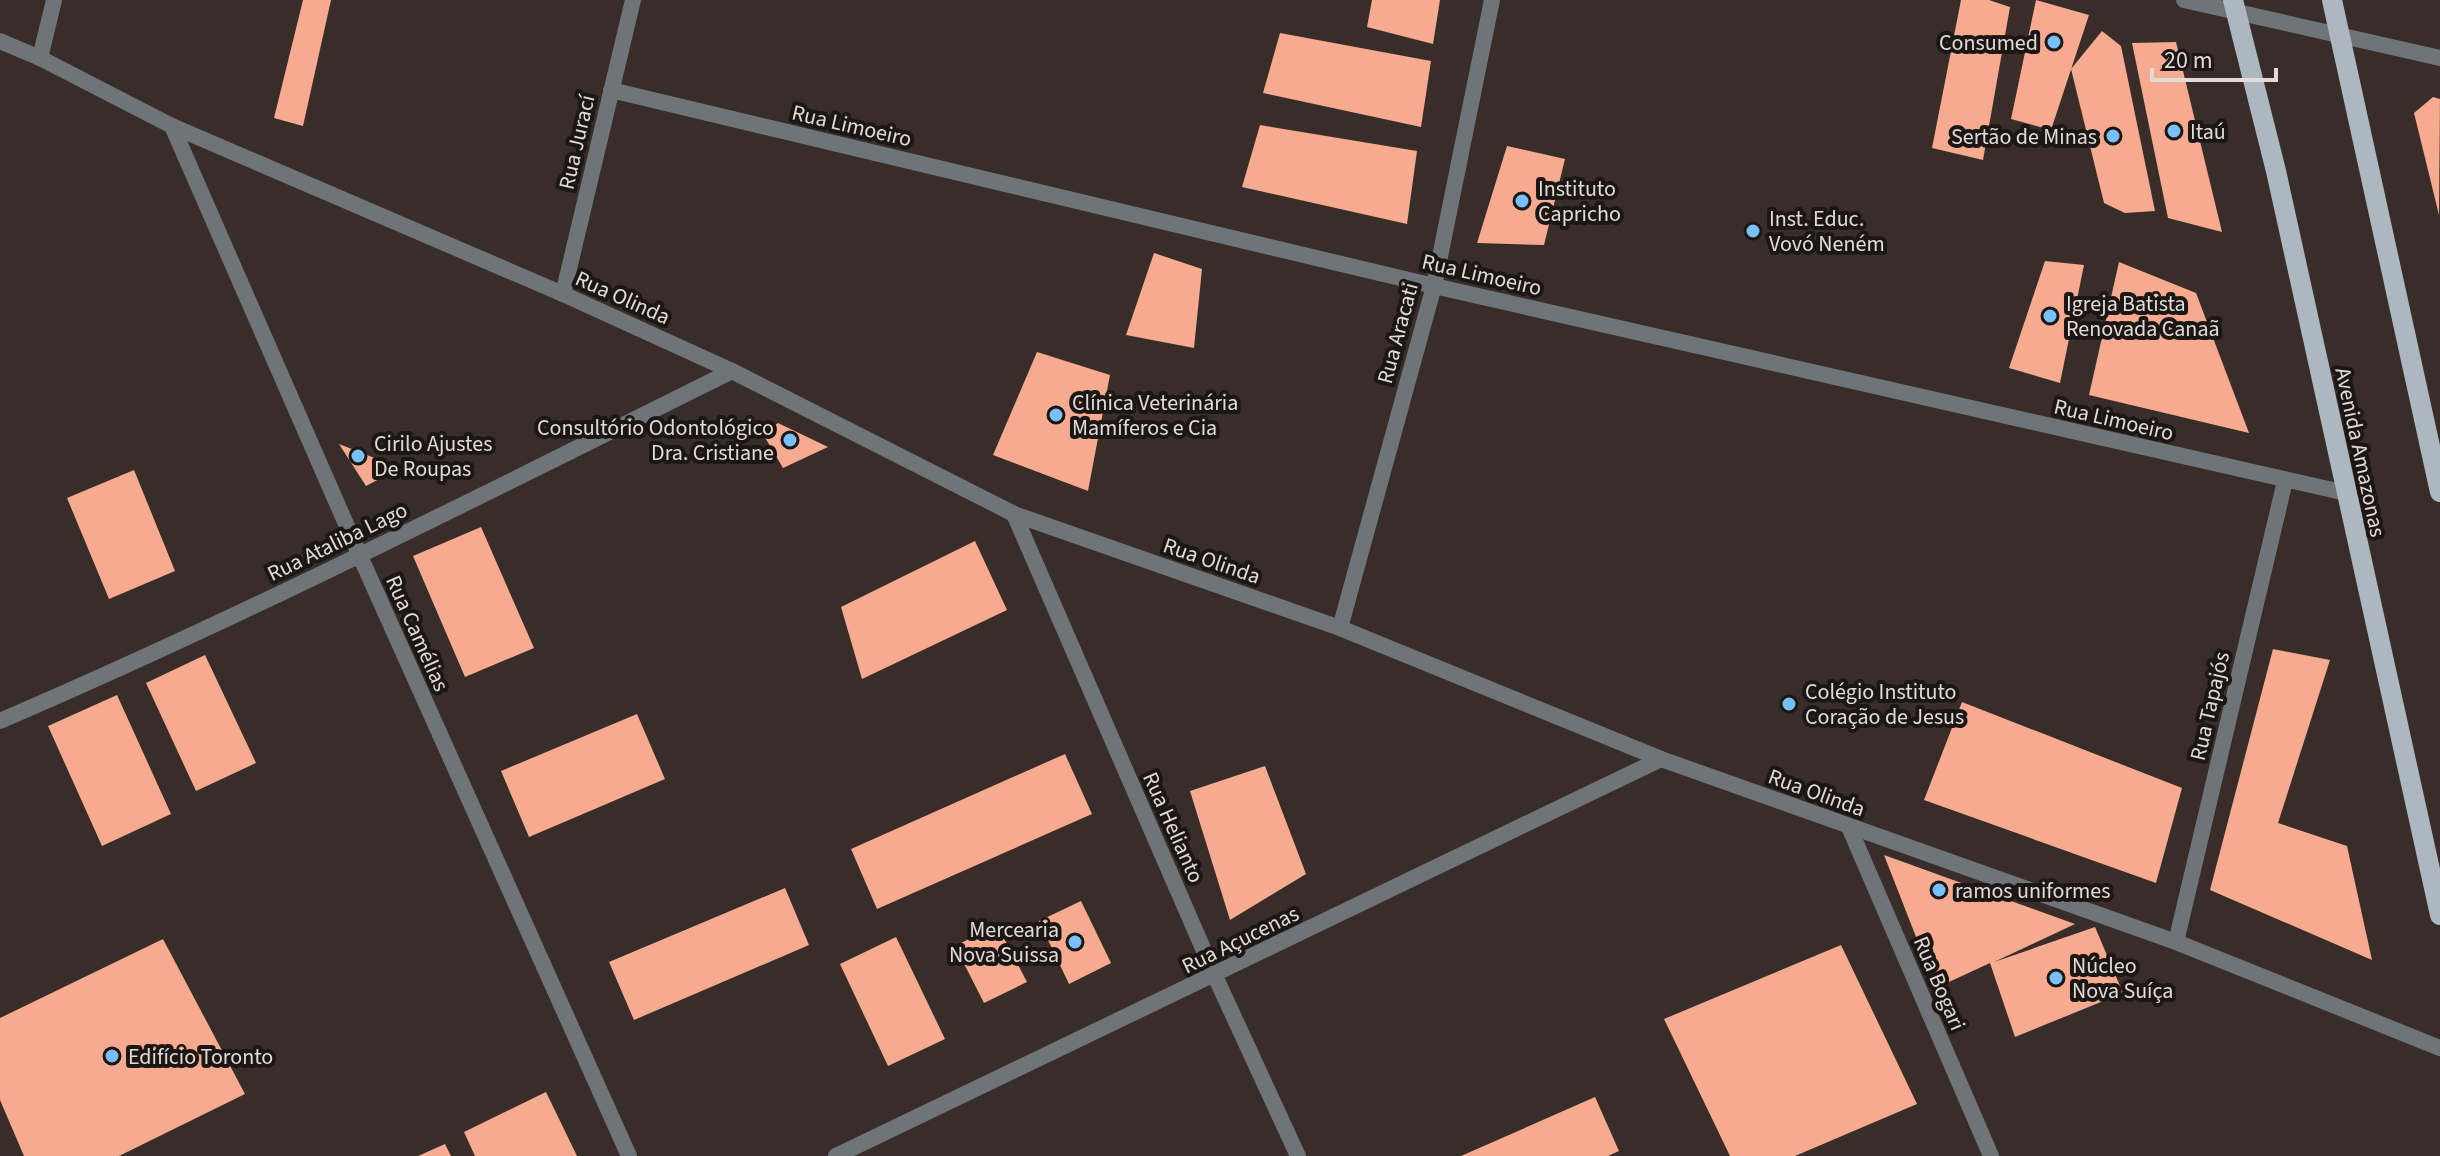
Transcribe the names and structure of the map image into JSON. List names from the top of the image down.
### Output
{
  "streets": {
    "main road": ["Avenida Amazonas"],
    "street": [
      "Rua Limoeiro",
      "Rua Jurací",
      "Rua Olinda",
      "Rua Aracati",
      "Rua Ataliba Lago",
      "Rua Camélias",
      "Rua Tapajós",
      "Rua Helianto",
      "Rua Açucenas",
      "Rua Bogari"
    ]
  },
  "crossings": [
    ["Rua Limoeiro", "Rua Jurací"],
    ["Rua Limoeiro", "Rua Aracati"],
    ["Rua Limoeiro", "Avenida Amazonas"],
    ["Rua Limoeiro", "Rua Tapajós"],
    ["Rua Jurací", "Rua Olinda"],
    ["Rua Olinda", "Rua Aracati"],
    ["Rua Olinda", "Rua Ataliba Lago"],
    ["Rua Olinda", "Rua Camélias"],
    ["Rua Olinda", "Rua Tapajós"],
    ["Rua Olinda", "Rua Helianto"],
    ["Rua Olinda", "Rua Açucenas"],
    ["Rua Olinda", "Rua Bogari"],
    ["Rua Ataliba Lago", "Rua Camélias"],
    ["Rua Helianto", "Rua Açucenas"]
  ],
  "places": [
    "Consumed",
    "Itaú",
    "Sertão de Minas",
    "Instituto Capricho",
    "Inst. Educ. Vovó Neném",
    "Igreja Batista Renovada Canaã",
    "Clínica Veterinária Mamíferos e Cia",
    "Consultório Odontológico Dra. Cristiane",
    "Cirilo Ajustes De Roupas",
    "Colégio Instituto Coração de Jesus",
    "ramos uniformes",
    "Mercearia Nova Suissa",
    "Núcleo Nova Suíça",
    "Edifício Toronto"
  ],
  "scale_bar": "20 m"
}
